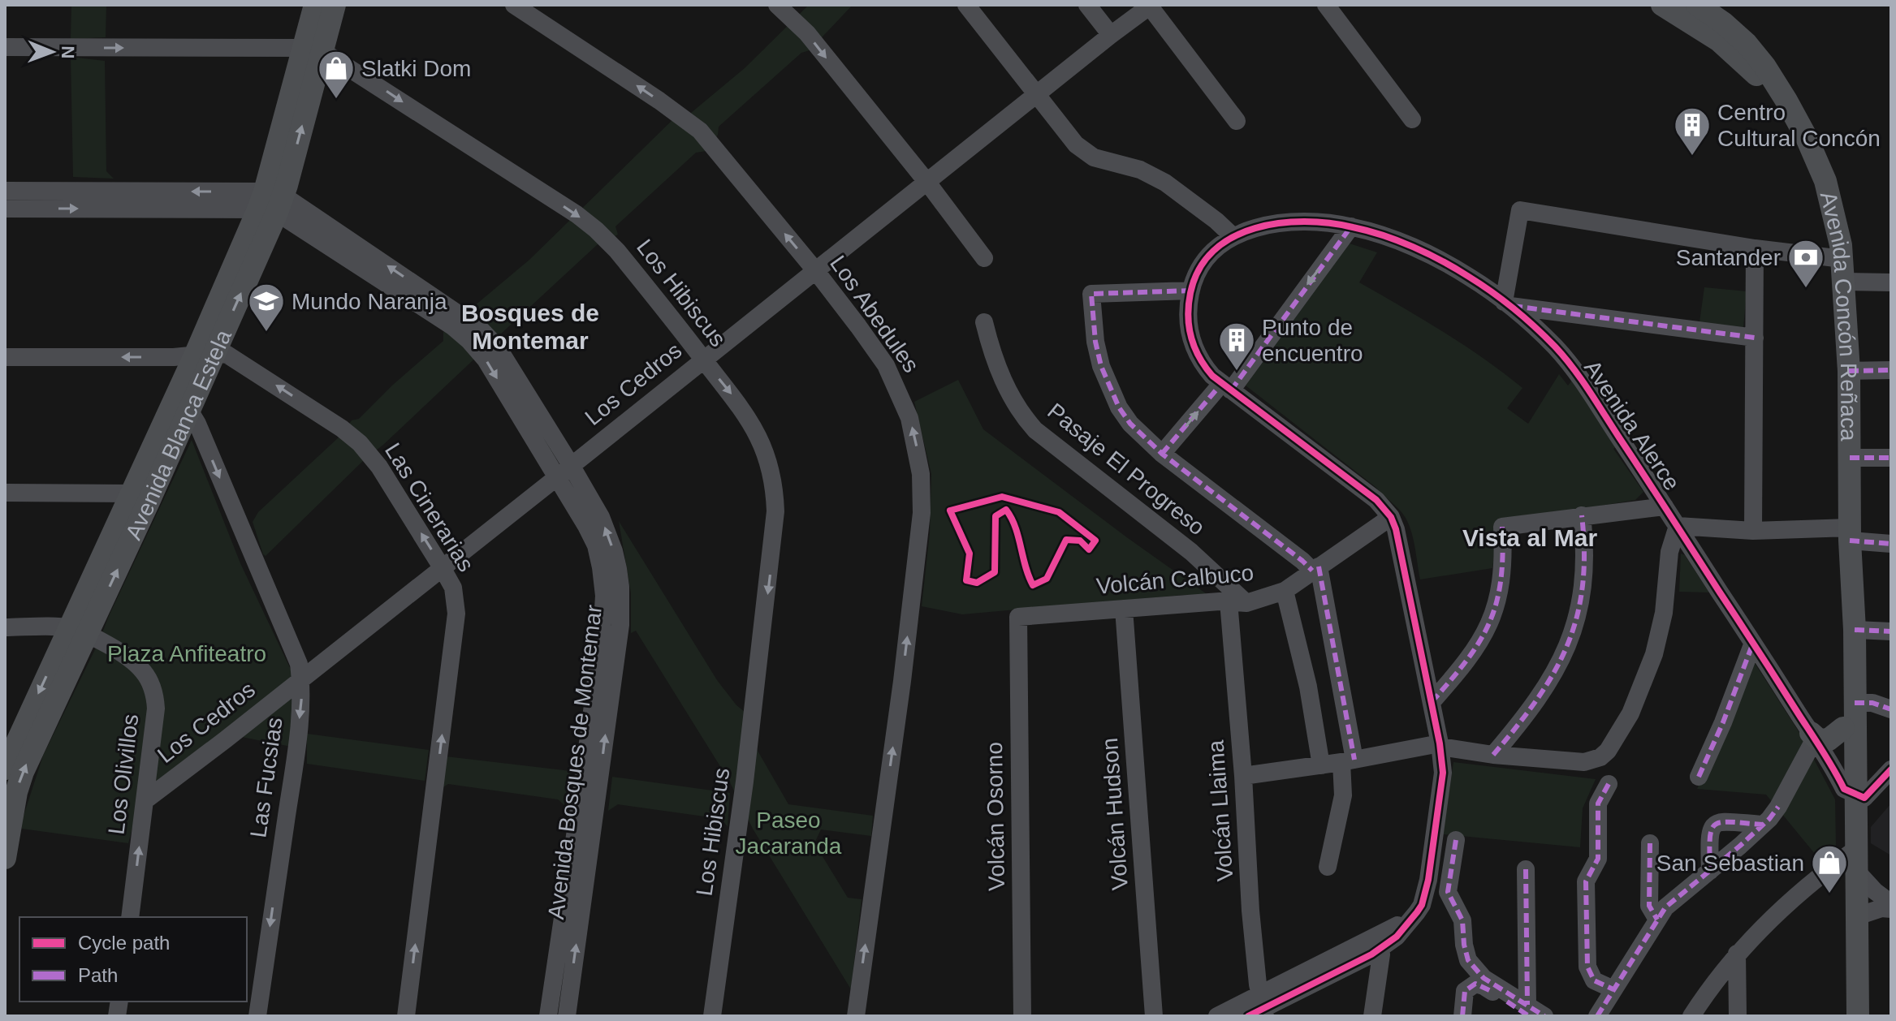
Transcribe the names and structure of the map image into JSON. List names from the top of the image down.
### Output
{
  "streets": {
    "main road": ["Avenida Concón Reñaca", "Avenida Blanca Estela"],
    "street": [
      "Los Hibiscus",
      "Los Abedules",
      "Los Cedros",
      "Avenida Alerce",
      "Pasaje El Progreso",
      "Las Cinerarias",
      "Volcán Calbuco",
      "Avenida Bosques de Montemar",
      "Los Olivillos",
      "Las Fucsias",
      "Volcán Llaima",
      "Volcán Hudson",
      "Volcán Osorno"
    ]
  },
  "crossings": [
    ["Los Hibiscus", "Los Cedros"],
    ["Los Hibiscus", "Avenida Blanca Estela"],
    ["Los Abedules", "Los Cedros"],
    ["Avenida Concón Reñaca", "Avenida Alerce"],
    ["Los Cedros", "Las Cinerarias"],
    ["Los Cedros", "Avenida Bosques de Montemar"],
    ["Los Cedros", "Los Olivillos"],
    ["Los Cedros", "Las Fucsias"],
    ["Avenida Alerce", "Volcán Calbuco"],
    ["Avenida Blanca Estela", "Las Cinerarias"],
    ["Avenida Blanca Estela", "Avenida Bosques de Montemar"],
    ["Avenida Blanca Estela", "Los Olivillos"],
    ["Avenida Blanca Estela", "Las Fucsias"],
    ["Pasaje El Progreso", "Volcán Calbuco"],
    ["Pasaje El Progreso", "Volcán Llaima"],
    ["Volcán Calbuco", "Volcán Llaima"],
    ["Volcán Calbuco", "Volcán Hudson"],
    ["Volcán Calbuco", "Volcán Osorno"]
  ],
  "one_way": [
    "Los Hibiscus",
    "Los Abedules",
    "Los Olivillos",
    "Las Fucsias"
  ],
  "districts": ["Bosques de Montemar", "Vista al Mar"],
  "parks": ["Plaza Anfiteatro", "Paseo Jacaranda"],
  "places": {
    "shop": ["Slatki Dom", "San Sebastian"],
    "building": ["Centro Cultural Concón", "Punto de encuentro"],
    "bank": ["Santander"],
    "school or university": ["Mundo Naranja"]
  },
  "legend": ["Cycle path", "Path"],
  "north": "right"
}
